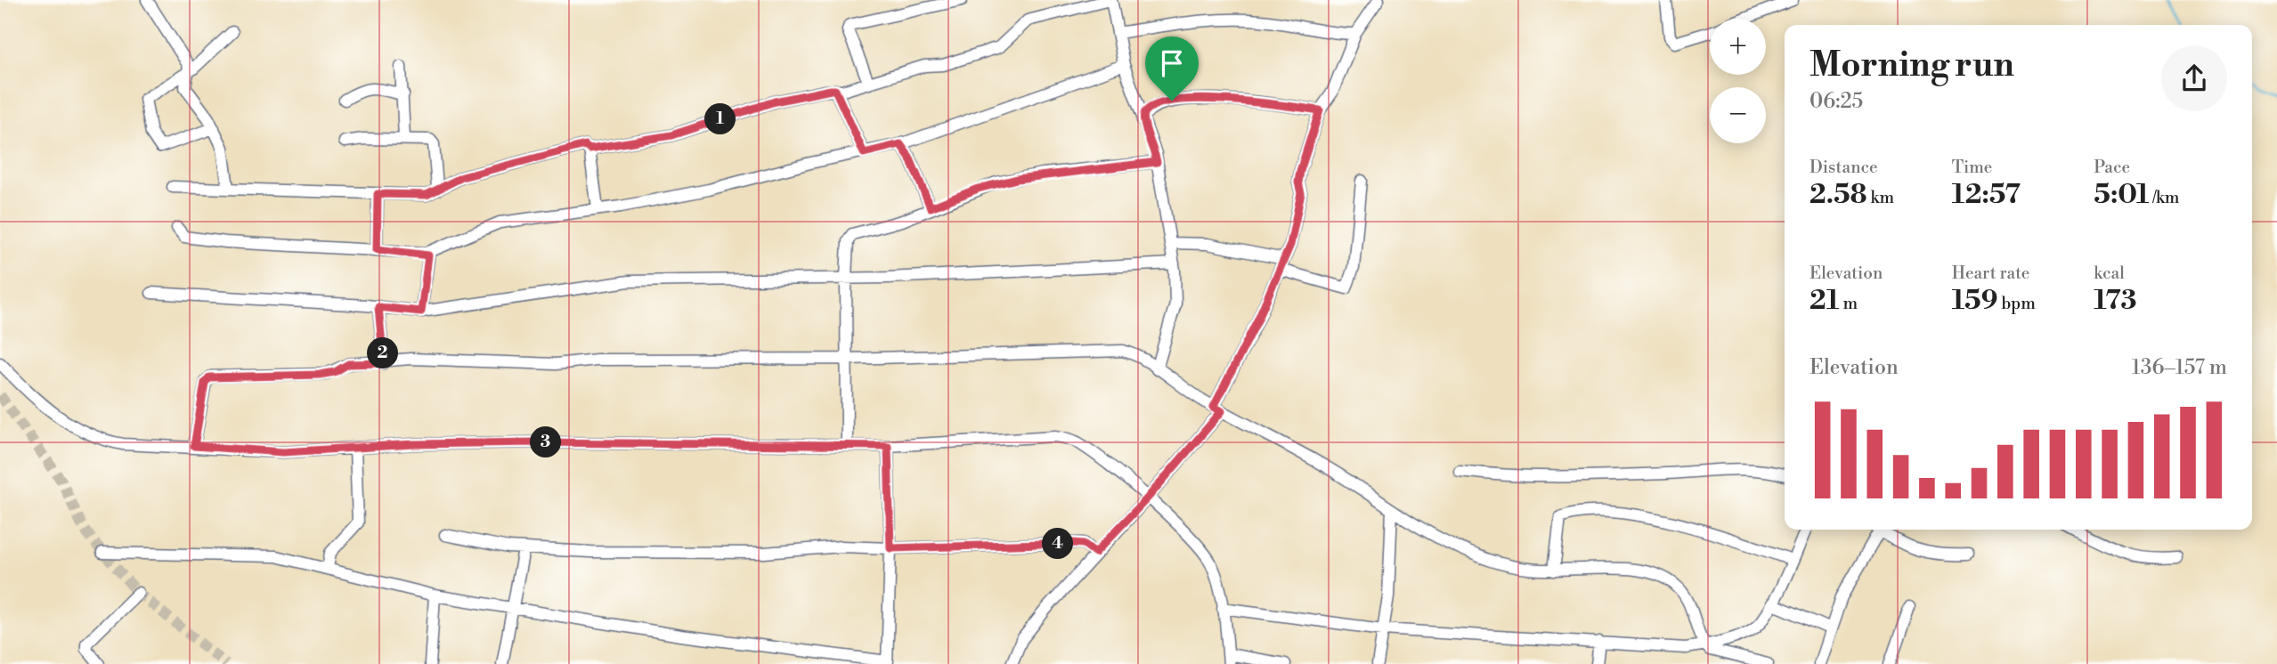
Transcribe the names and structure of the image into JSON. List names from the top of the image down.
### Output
{
  "page": {
    "map_buttons": ["+", "−"],
    "heading": ["Morning run", "06:25"],
    "pins": [
      "1",
      "2",
      "3",
      "4"
    ],
    "stats": [
      ["Distance", "2.58 km"],
      ["Time", "12:57"],
      ["Pace", "5:01 /km"],
      ["Elevation", "21 m"],
      ["Heart rate", "159 bpm"],
      ["kcal", "173"]
    ],
    "chart": ["Elevation", "136–157 m"]
  }
}
